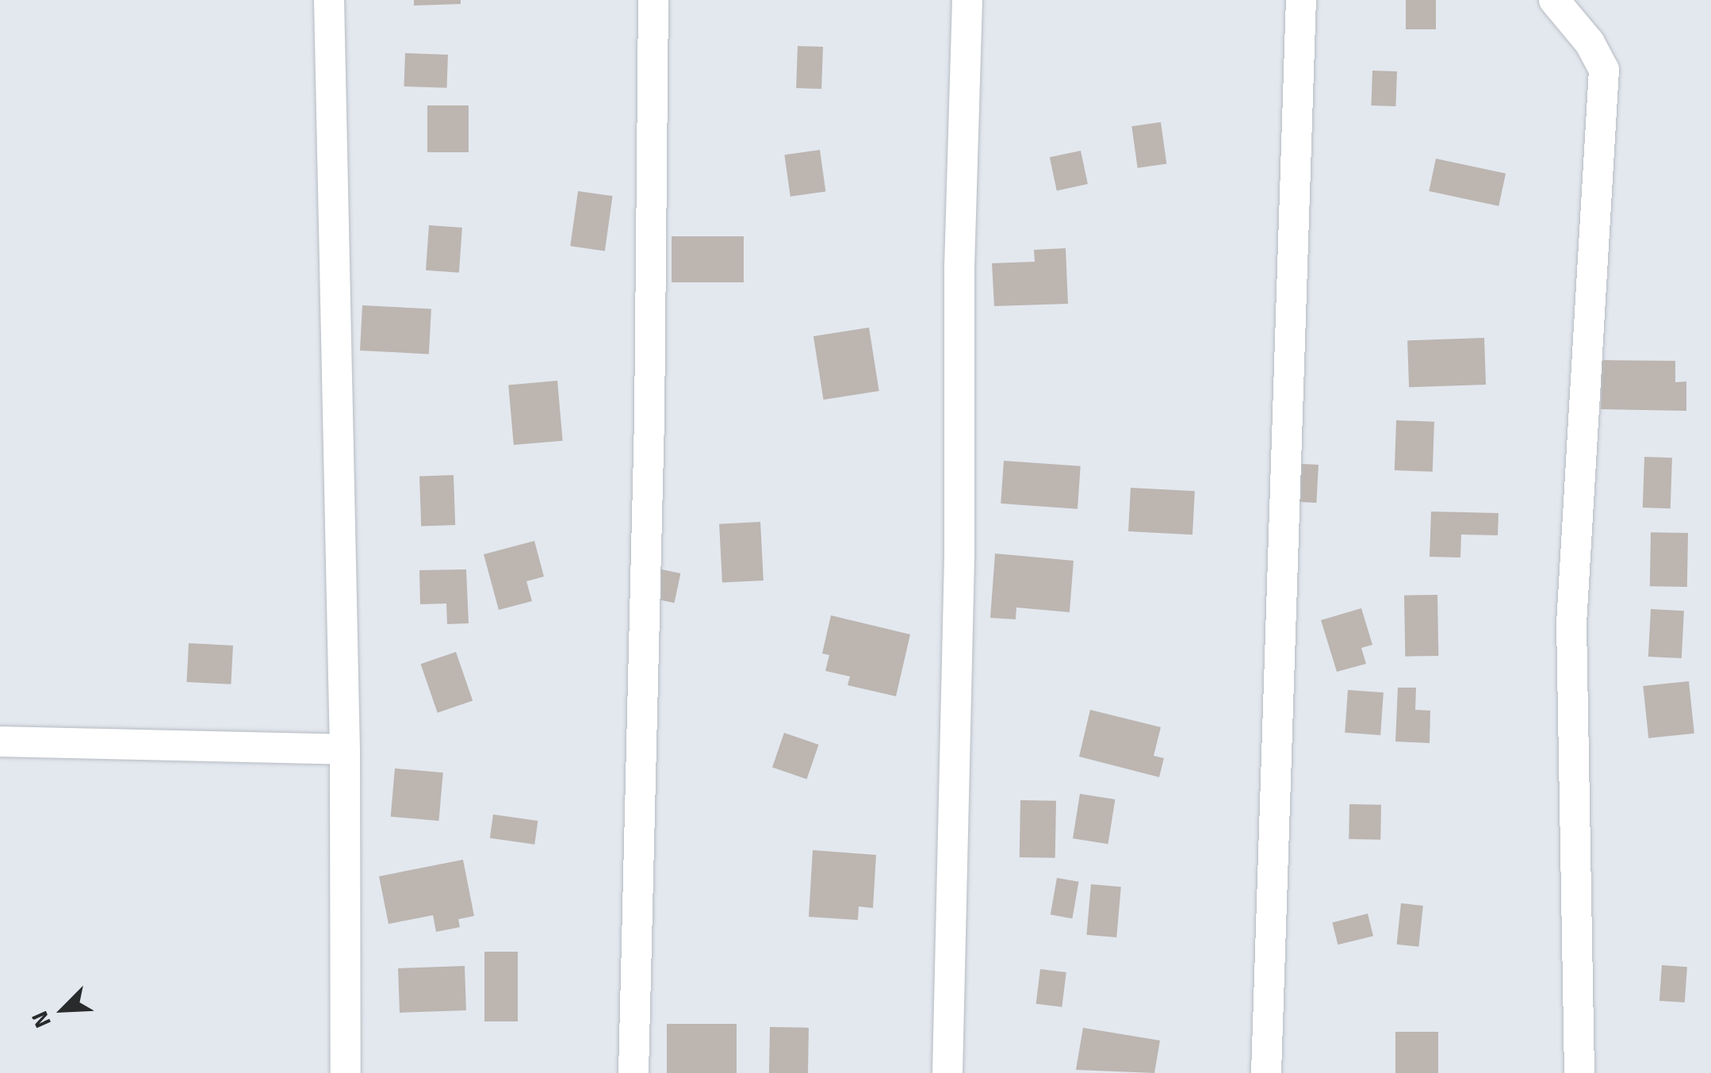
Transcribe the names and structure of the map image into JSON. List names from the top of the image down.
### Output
{
  "north": "bottom left"
}
